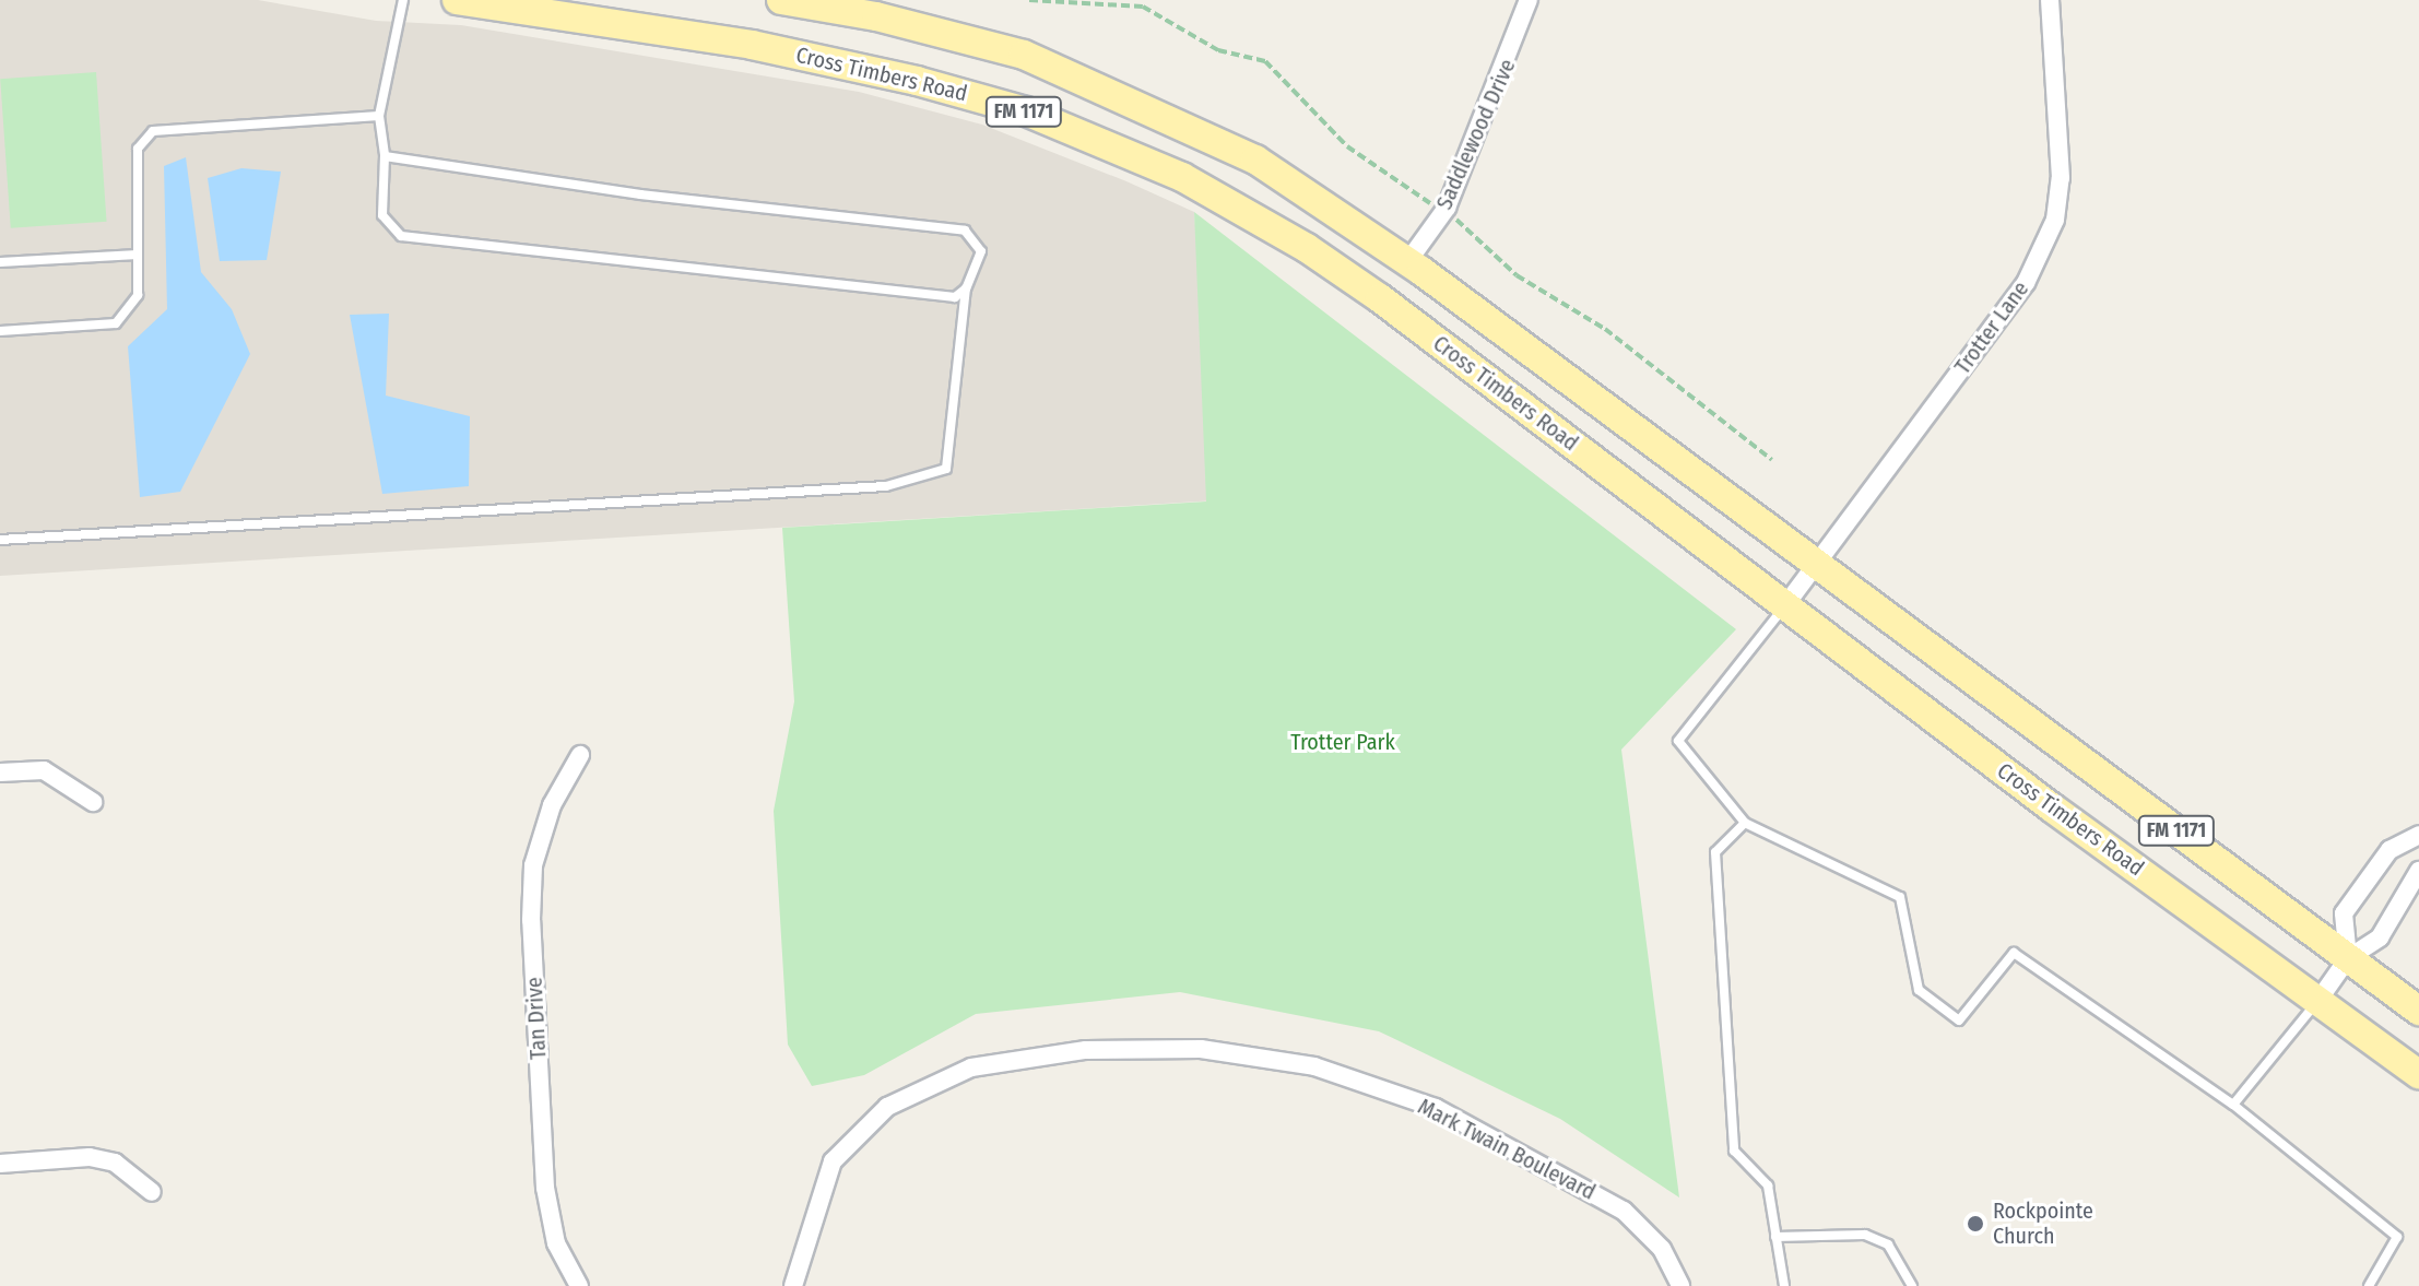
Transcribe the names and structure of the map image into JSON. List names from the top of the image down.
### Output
{
  "streets": {
    "main road": ["Cross Timbers Road", "FM 1171"],
    "street": [
      "Saddlewood Drive",
      "Trotter Lane",
      "Tan Drive",
      "Mark Twain Boulevard"
    ]
  },
  "crossings": [
    ["Cross Timbers Road", "Trotter Lane"],
    ["FM 1171", "Saddlewood Drive"],
    ["FM 1171", "Trotter Lane"]
  ],
  "parks": ["Trotter Park"],
  "places": ["Rockpointe Church"]
}
